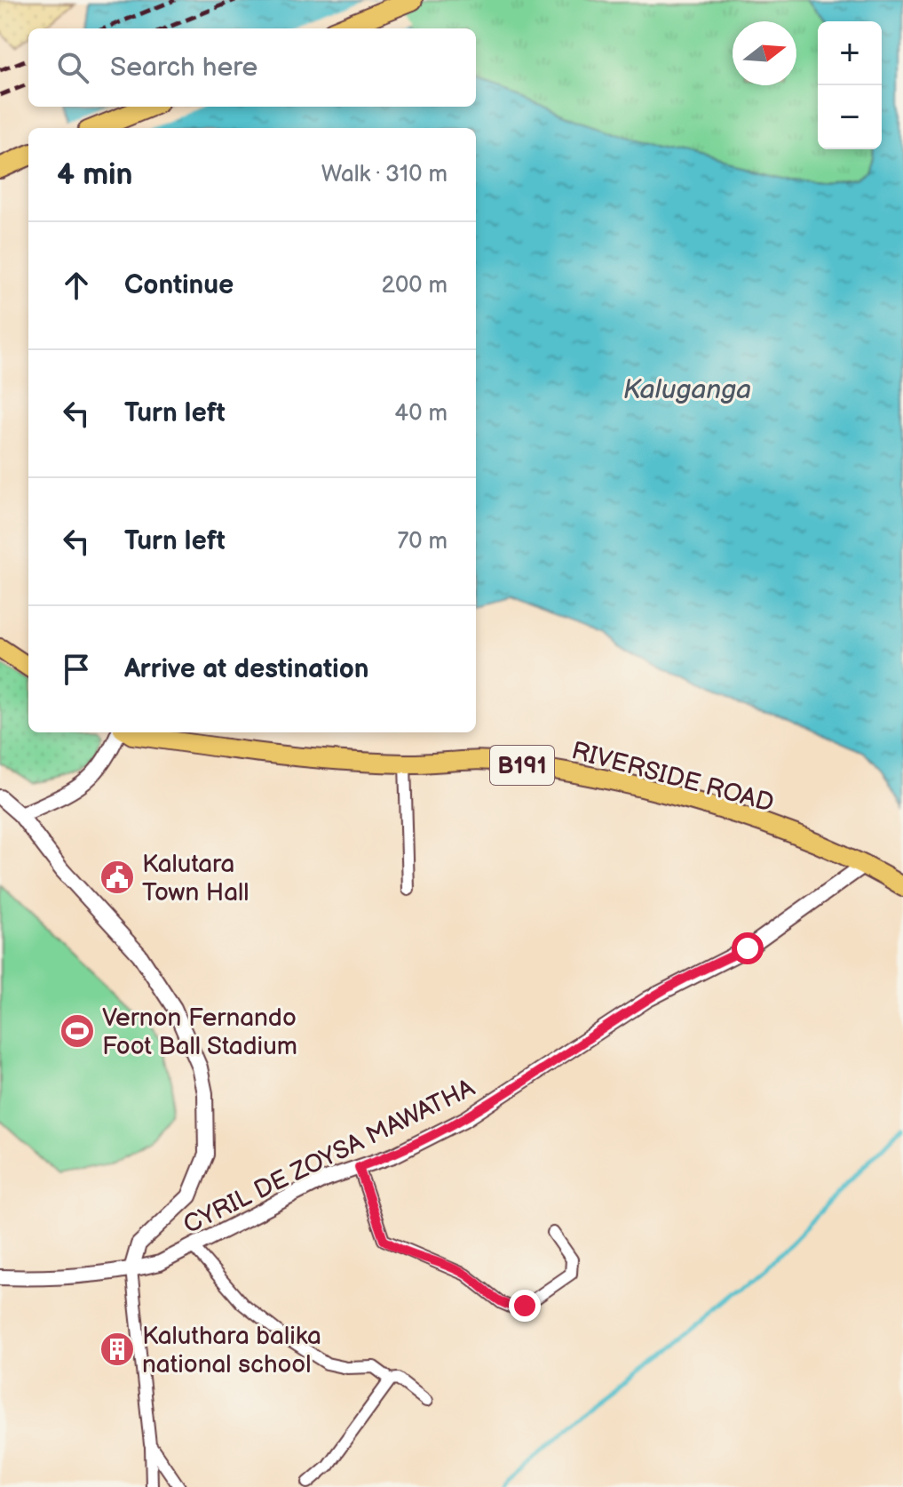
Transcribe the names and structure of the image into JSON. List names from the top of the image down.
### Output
{
  "streets": {
    "main road": ["B191", "RIVERSIDE ROAD"],
    "street": ["CYRIL DE ZOYSA MAWATHA"]
  },
  "crossings": [
    ["RIVERSIDE ROAD", "CYRIL DE ZOYSA MAWATHA"]
  ],
  "water": ["Kaluganga"],
  "places": {
    "public building": ["Kalutara Town Hall"],
    "sports": ["Vernon Fernando Foot Ball Stadium"],
    "building": ["Kaluthara balika national school"]
  },
  "north": "right",
  "page": {
    "map_buttons": ["+", "−"],
    "search": "Search here",
    "heading": ["4 min", "Walk · 310 m"],
    "list": [
      ["Continue", "200 m"],
      ["Turn left", "40 m"],
      ["Turn left", "70 m"],
      "Arrive at destination"
    ]
  }
}
